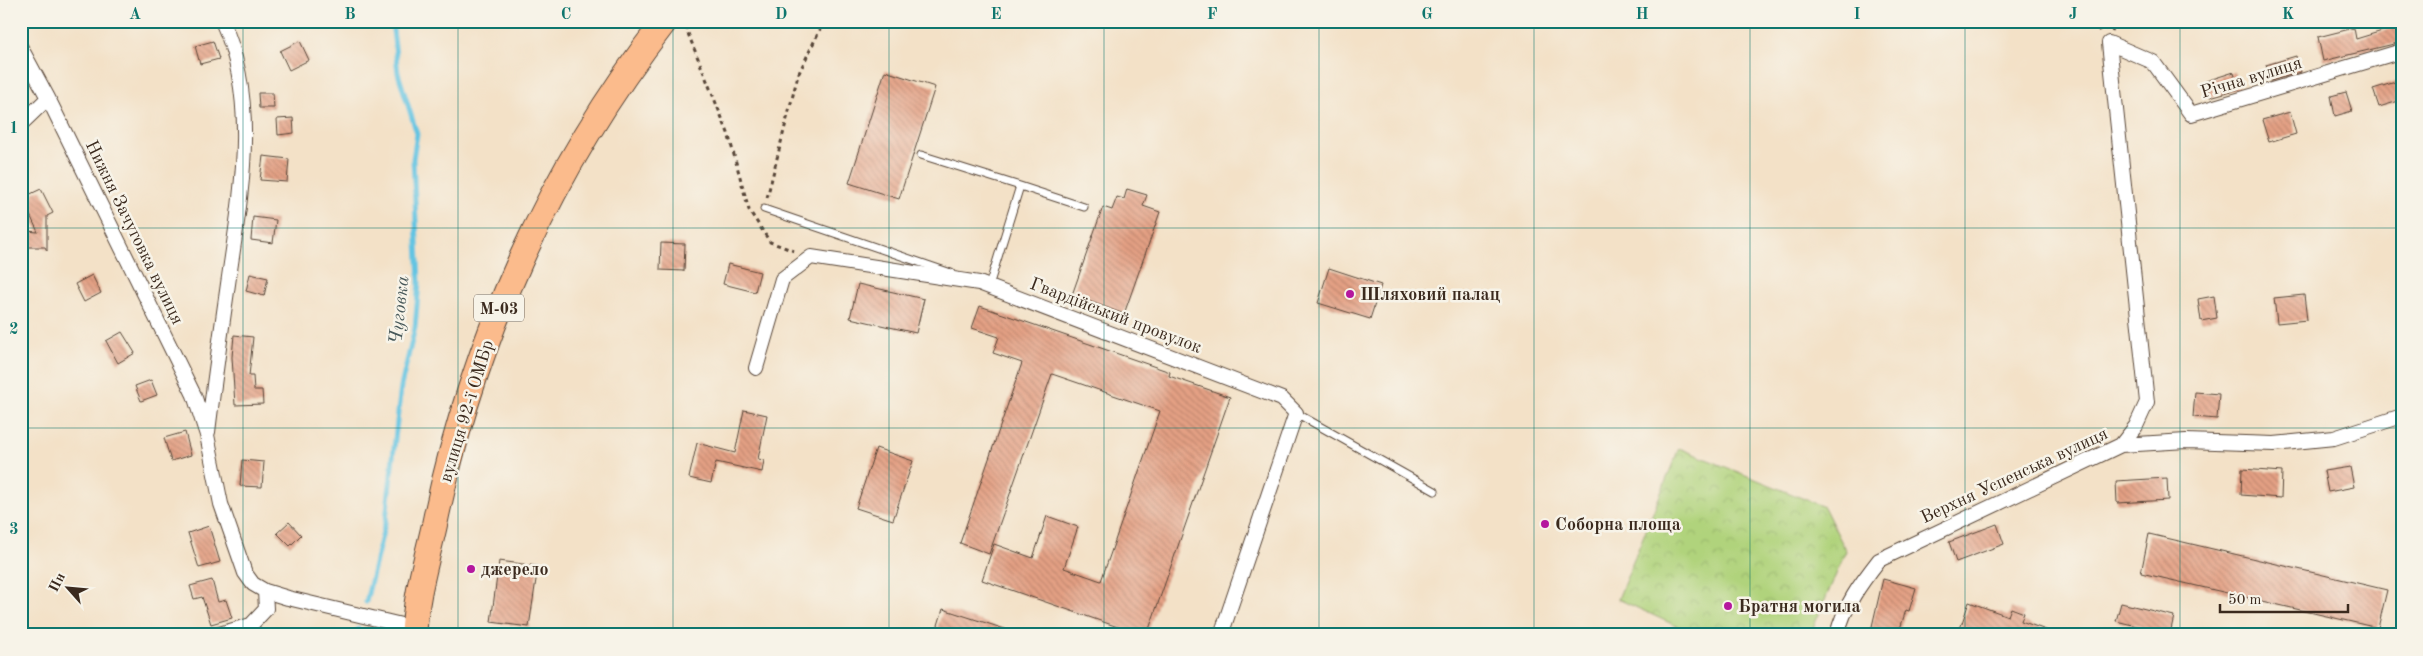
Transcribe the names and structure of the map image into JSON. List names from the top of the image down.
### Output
{
  "streets": {
    "highway": ["М-03", "вулиця 92-ї ОМБр"],
    "street": [
      "Річна вулиця",
      "Нижня Зачуговка вулиця",
      "Гвардійський провулок",
      "Верхня Успенська вулиця"
    ]
  },
  "crossings": [
    ["Річна вулиця", "Верхня Успенська вулиця"],
    ["Нижня Зачуговка вулиця", "вулиця 92-ї ОМБр"]
  ],
  "water": ["Чуговка"],
  "places": [
    "Шляховий палац",
    "Соборна площа",
    "джерело",
    "Братня могила"
  ],
  "scale_bar": "50 m",
  "north": "top left",
  "grid": {
    "columns": [
      "A",
      "B",
      "C",
      "D",
      "E",
      "F",
      "G",
      "H",
      "I",
      "J",
      "K"
    ],
    "rows": ["1", "2", "3"]
  }
}
